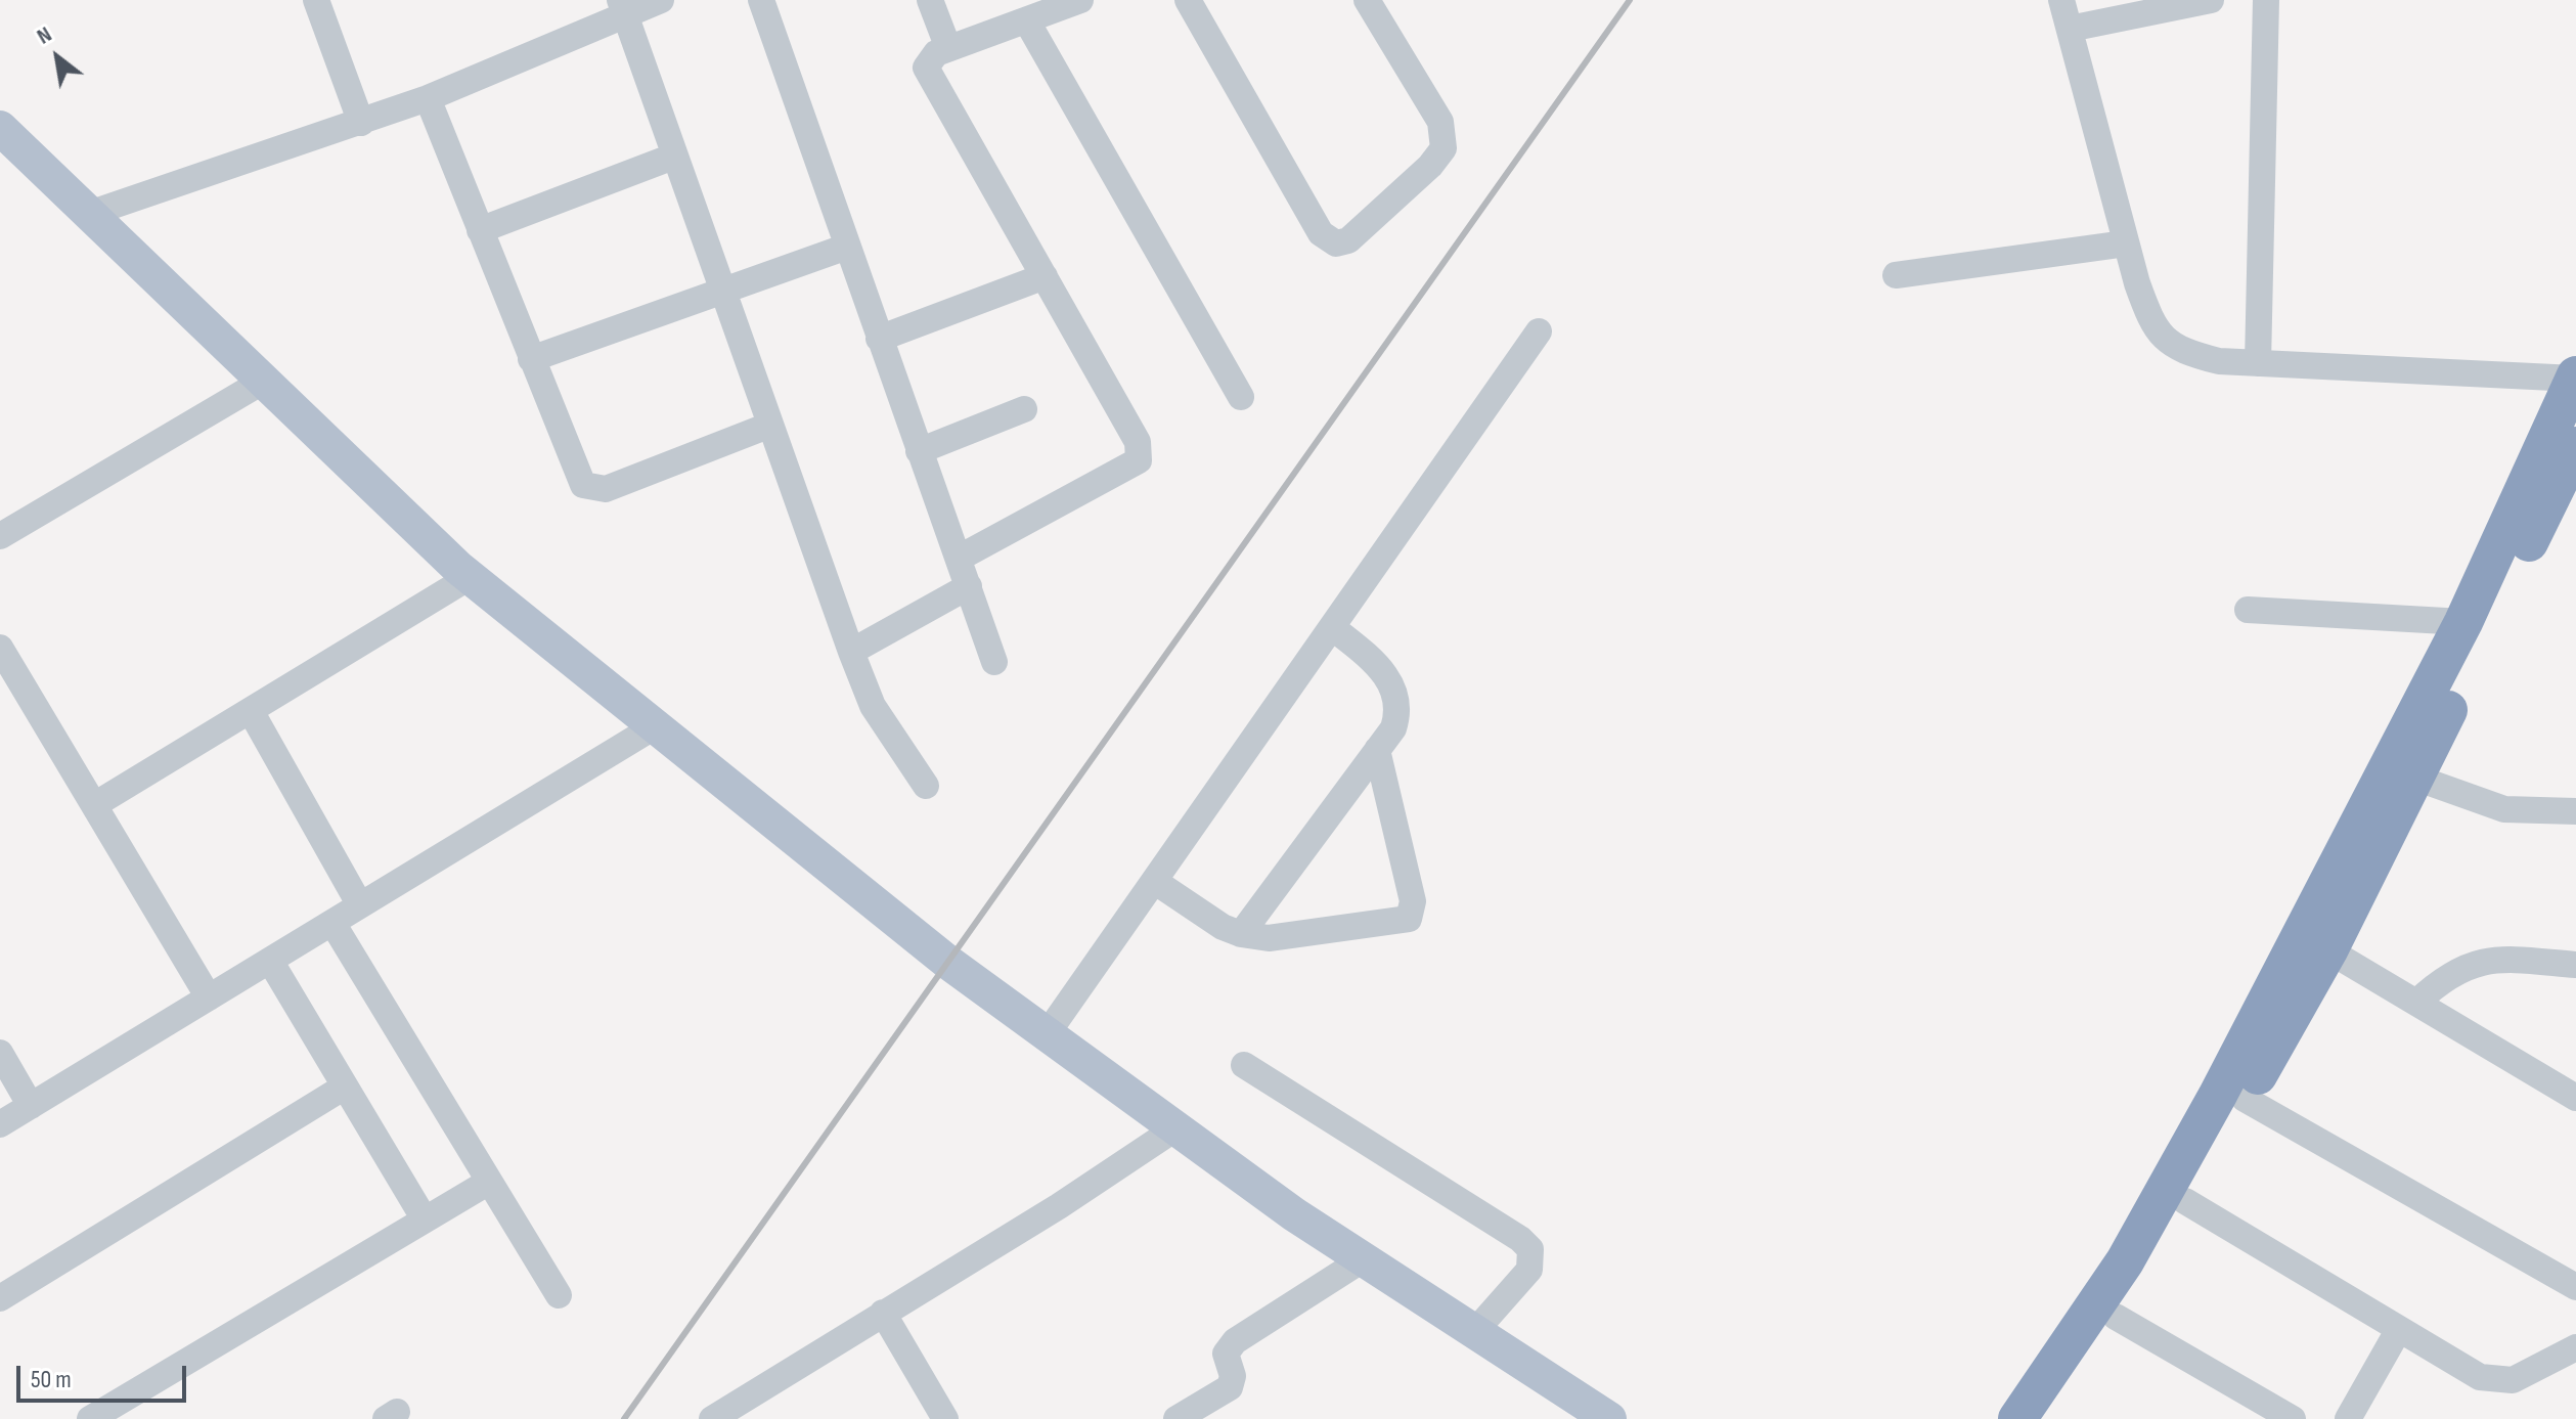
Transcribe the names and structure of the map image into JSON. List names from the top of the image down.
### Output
{
  "scale_bar": "50 m",
  "north": "top left"
}
